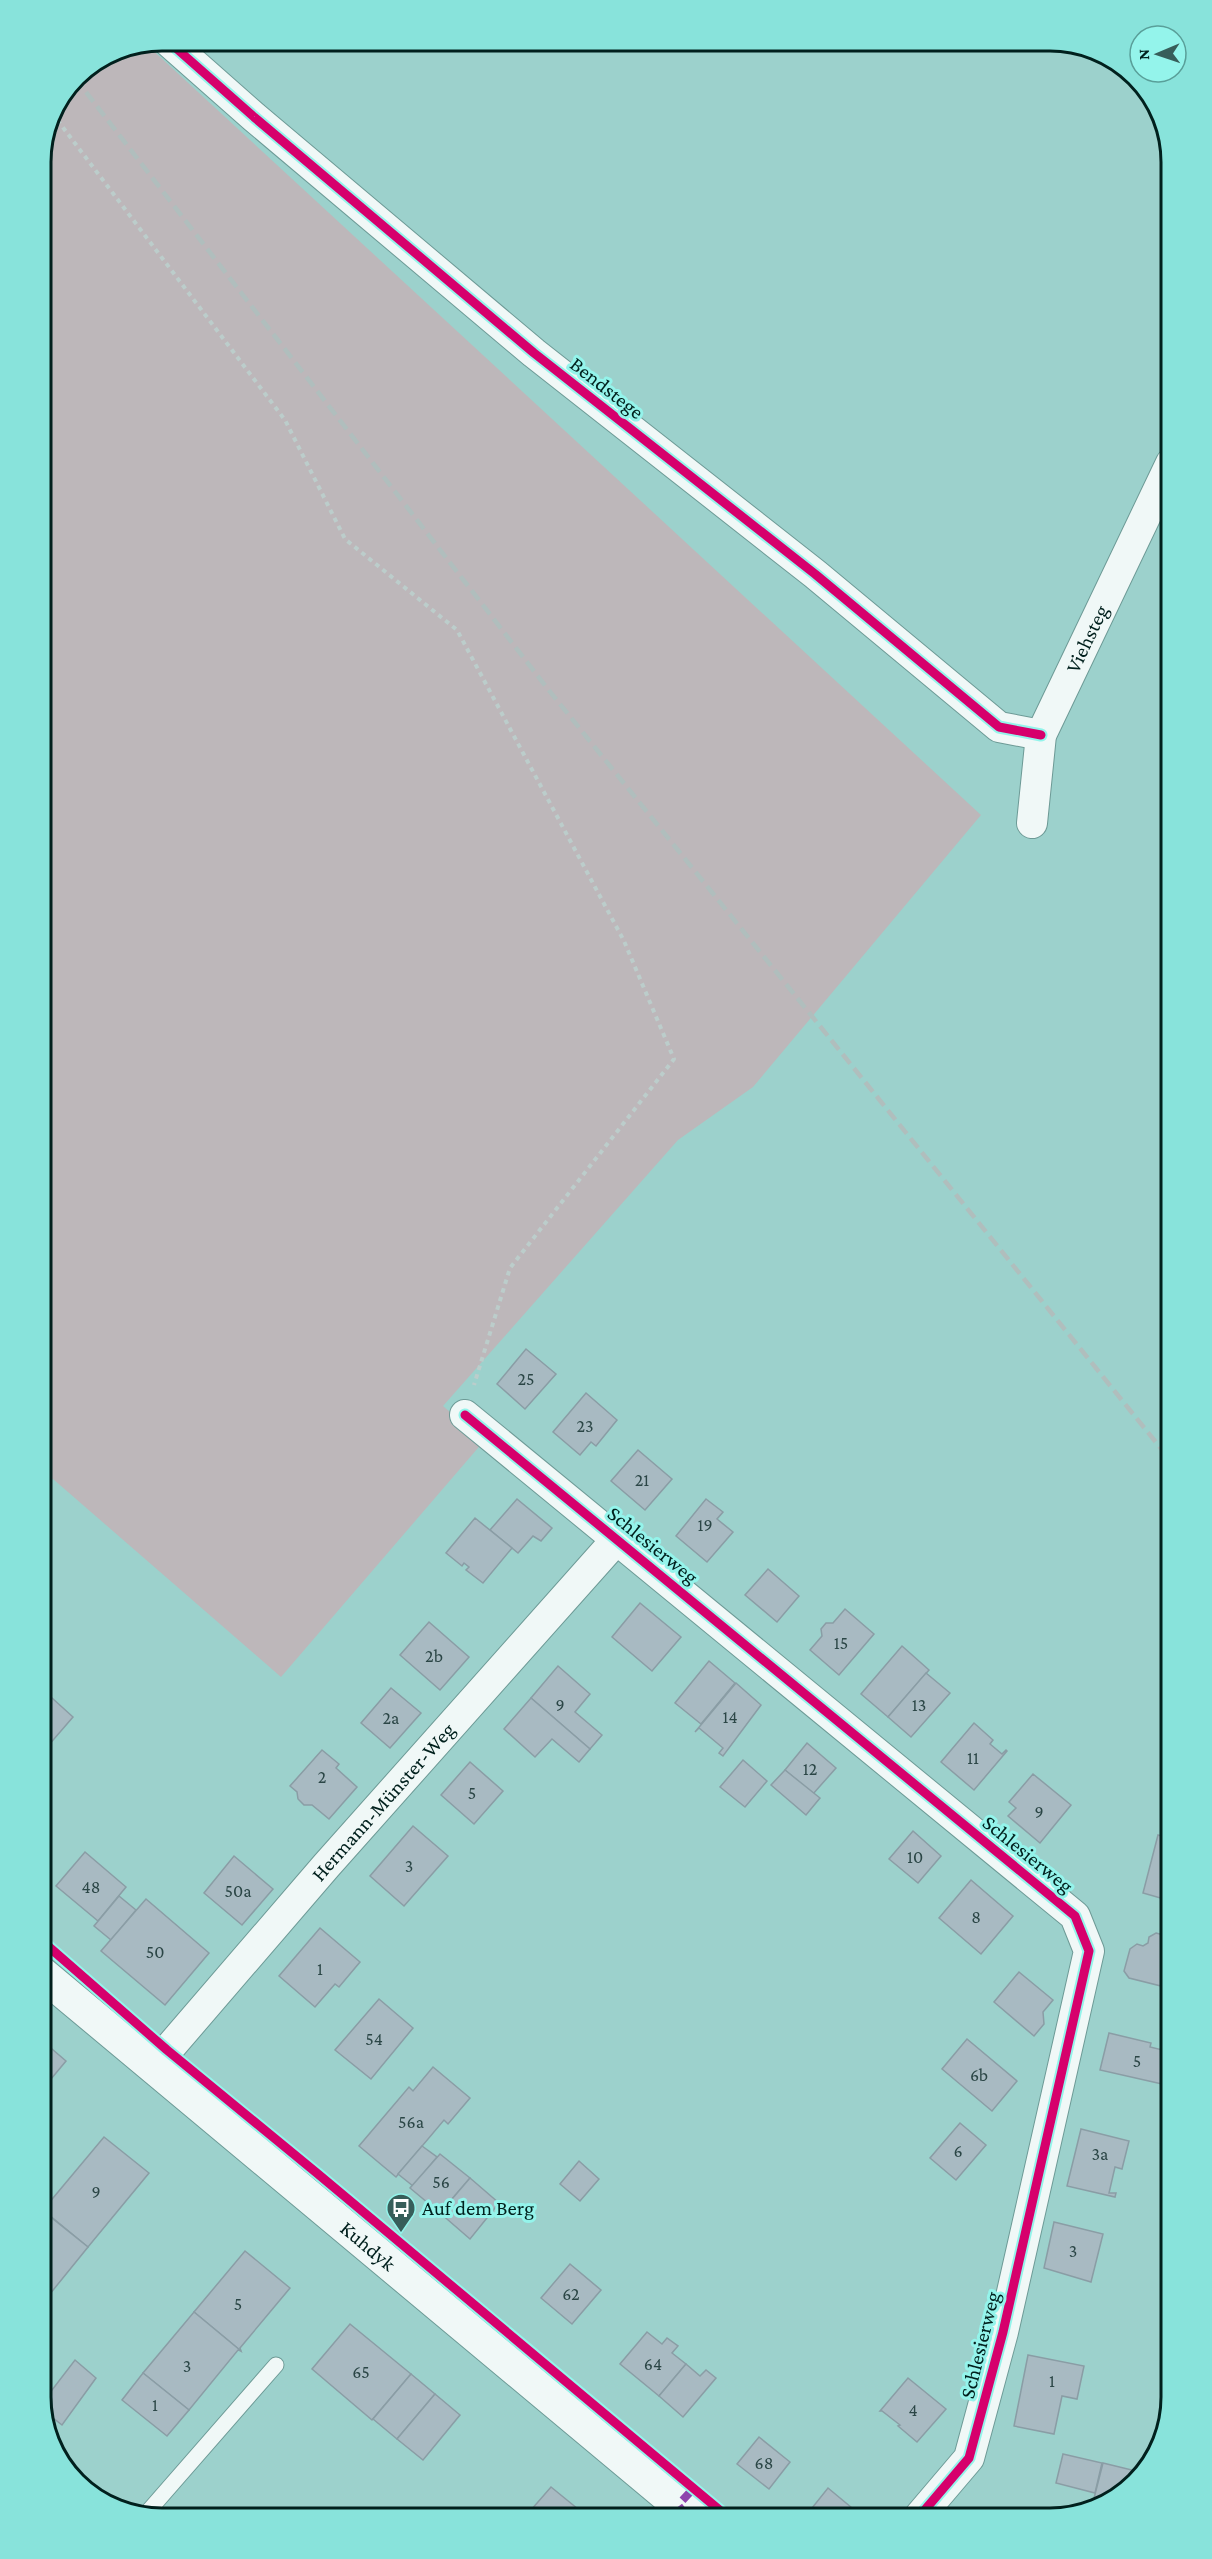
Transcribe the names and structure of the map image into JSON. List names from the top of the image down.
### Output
{
  "streets": {
    "main road": ["Kuhdyk"],
    "street": [
      "Bendstege",
      "Viehsteg",
      "Schlesierweg",
      "Hermann-Münster-Weg"
    ]
  },
  "crossings": [
    ["Bendstege", "Viehsteg"],
    ["Schlesierweg", "Hermann-Münster-Weg"],
    ["Hermann-Münster-Weg", "Kuhdyk"]
  ],
  "places": {
    "bus stop": ["Auf dem Berg"]
  },
  "house_numbers": [
    "25",
    "23",
    "21",
    "19",
    "15",
    "2b",
    "9",
    "13",
    "14",
    "2a",
    "11",
    "12",
    "2",
    "5",
    "9",
    "10",
    "3",
    "48",
    "50a",
    "8",
    "50",
    "1",
    "54",
    "5",
    "6b",
    "56a",
    "6",
    "3a",
    "56",
    "9",
    "3",
    "62",
    "5",
    "64",
    "3",
    "65",
    "1",
    "1",
    "4",
    "68"
  ],
  "north": "left"
}
